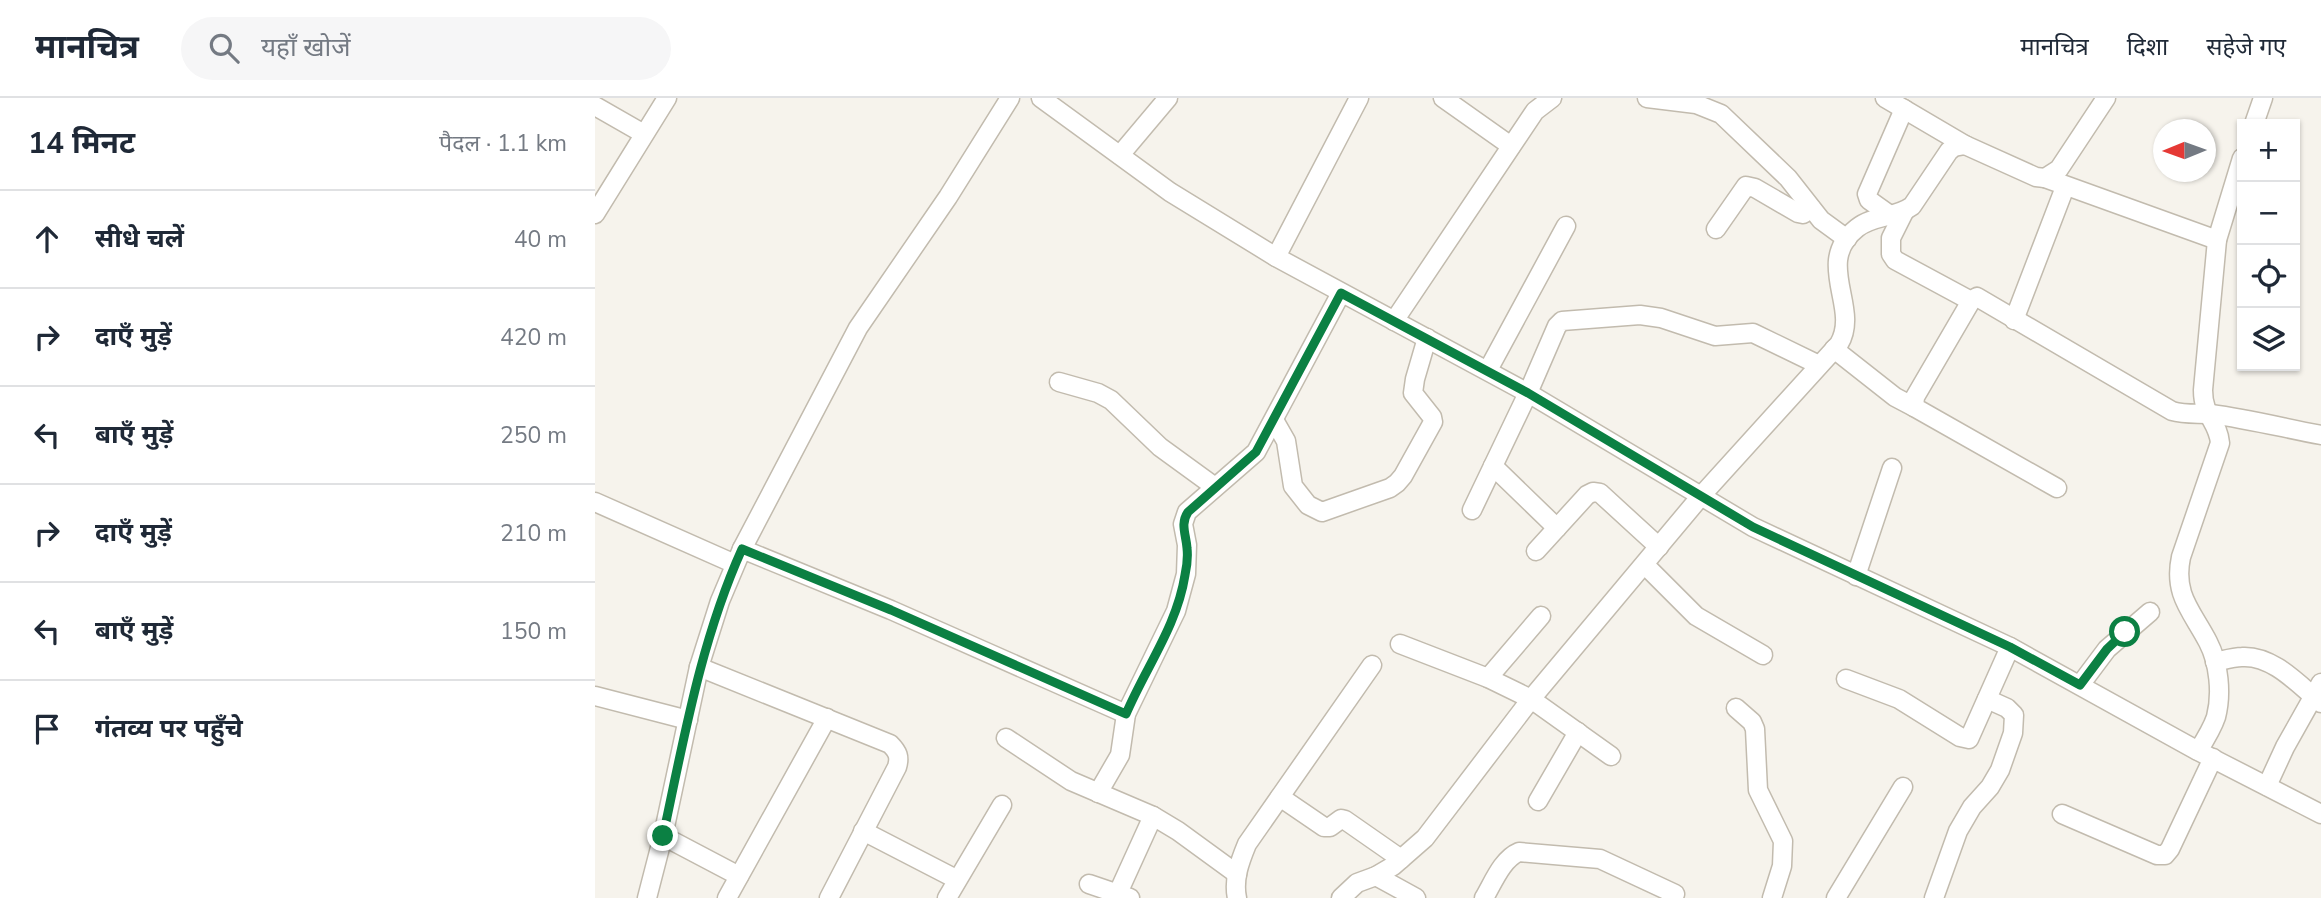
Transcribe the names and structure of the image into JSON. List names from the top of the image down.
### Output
{
  "north": "left",
  "page": {
    "header": "मानचित्र",
    "search": "यहाँ खोजें",
    "nav": ["मानचित्र", "दिशा", "सहेजे गए"],
    "heading": ["14 मिनट", "पैदल · 1.1 km"],
    "map_buttons": ["+", "−"],
    "list": [
      ["सीधे चलें", "40 m"],
      ["दाएँ मुड़ें", "420 m"],
      ["बाएँ मुड़ें", "250 m"],
      ["दाएँ मुड़ें", "210 m"],
      ["बाएँ मुड़ें", "150 m"],
      "गंतव्य पर पहुँचे"
    ]
  }
}
